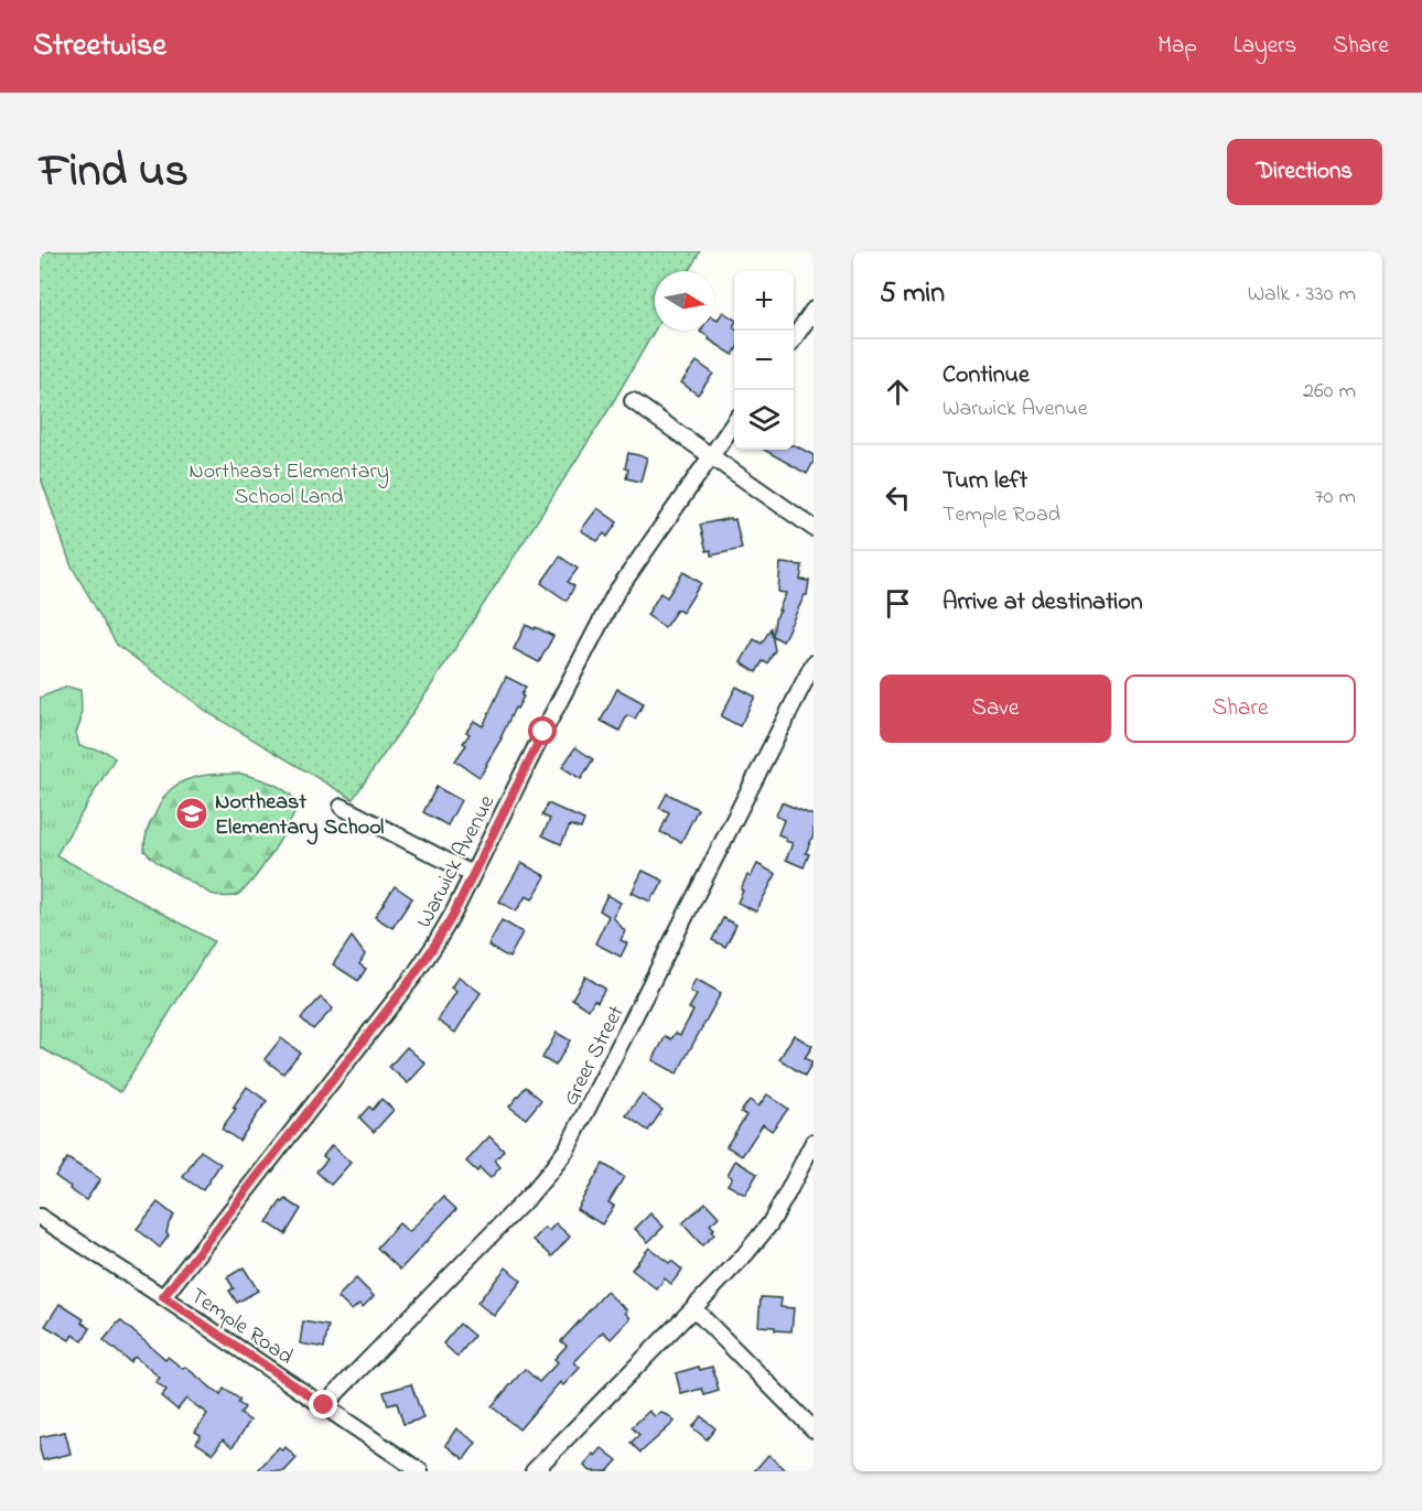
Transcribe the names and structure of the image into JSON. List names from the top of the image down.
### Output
{
  "streets": {
    "street": ["Warwick Avenue", "Greer Street", "Temple Road"]
  },
  "crossings": [
    ["Warwick Avenue", "Temple Road"],
    ["Greer Street", "Temple Road"]
  ],
  "parks": ["Northeast Elementary School Land"],
  "places": {
    "school or university": ["Northeast Elementary School"]
  },
  "north": "right",
  "page": {
    "header": "Streetwise",
    "nav": ["Map", "Layers", "Share"],
    "title": "Find us",
    "buttons": [
      "Directions",
      ["Save", "Share"]
    ],
    "heading": ["5 min", "Walk · 330 m"],
    "map_buttons": ["+", "−"],
    "list": [
      ["Continue", "Warwick Avenue", "260 m"],
      ["Turn left", "Temple Road", "70 m"],
      "Arrive at destination"
    ]
  }
}
